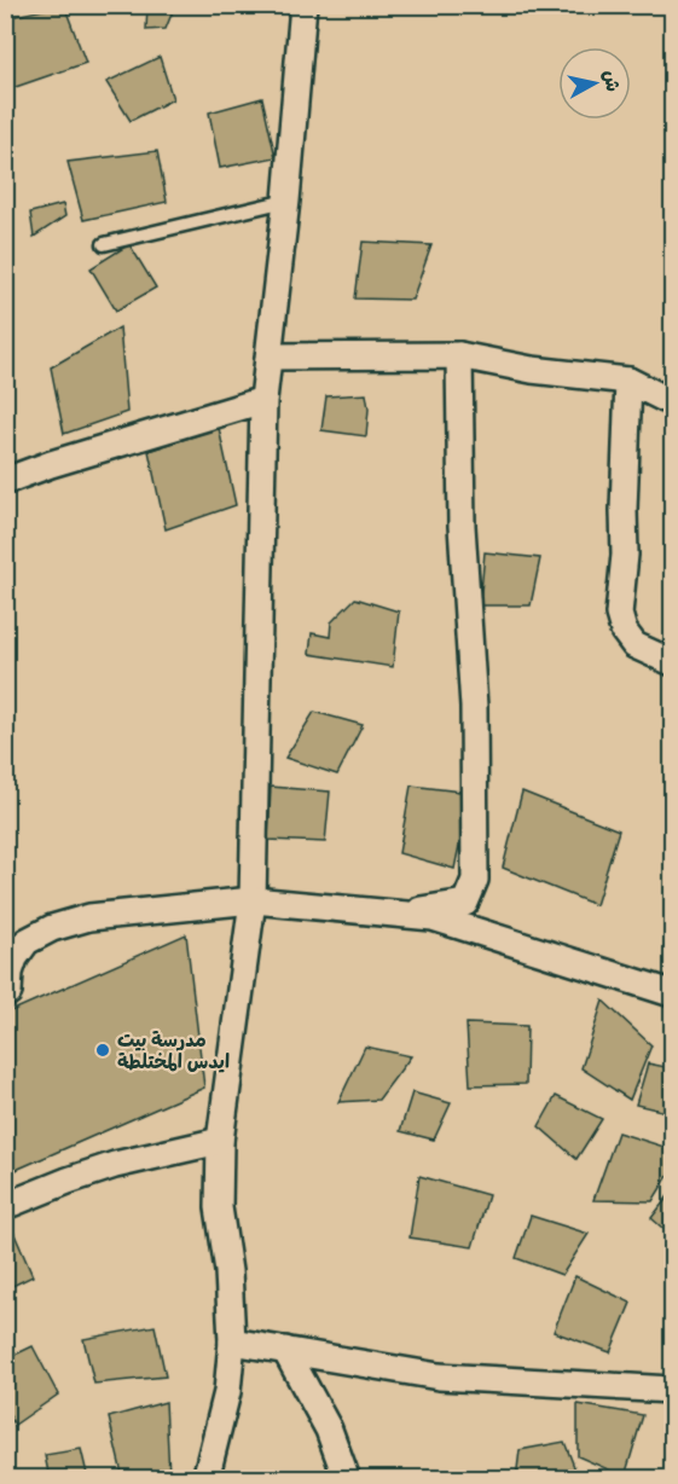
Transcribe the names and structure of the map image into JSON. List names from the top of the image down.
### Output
{
  "places": ["مدرسة بيت ايدس المختلطة"],
  "north": "right"
}
